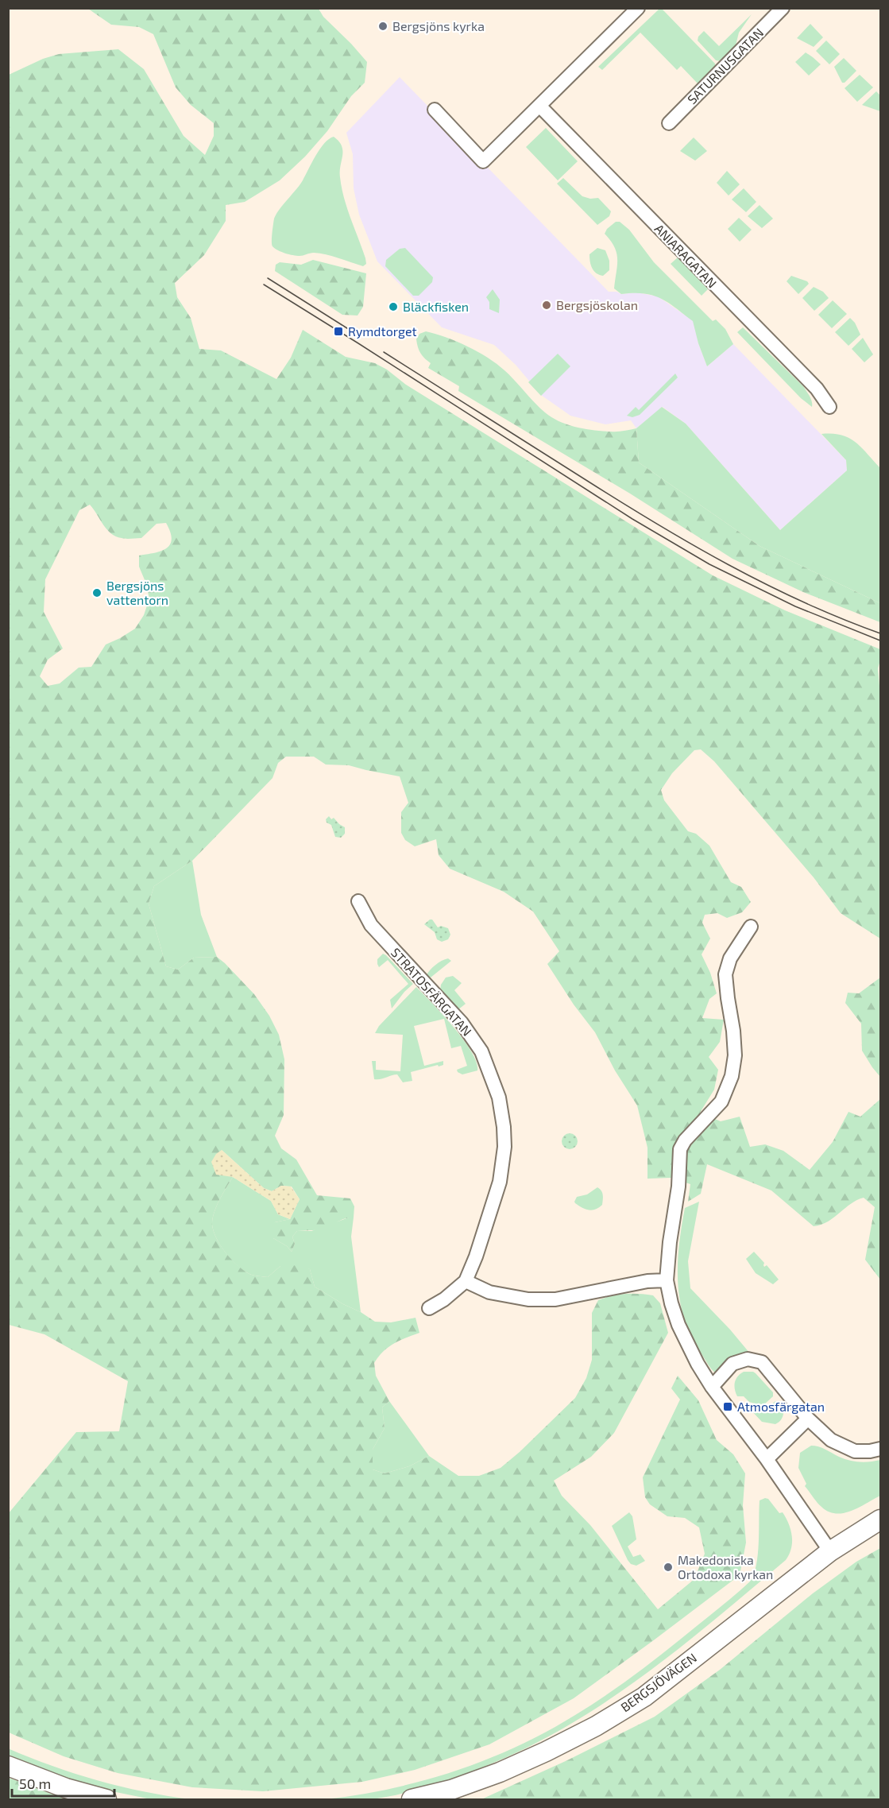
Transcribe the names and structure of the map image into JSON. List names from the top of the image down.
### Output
{
  "streets": {
    "street": [
      "SATURNUSGATAN",
      "ANIARAGATAN",
      "STRATOSFÄRGATAN",
      "BERGSJÖVÄGEN"
    ]
  },
  "places": {
    "other": [
      "Bergsjöns kyrka",
      "Bergsjöskolan",
      "Bläckfisken",
      "Bergsjöns vattentorn",
      "Makedoniska Ortodoxa kyrkan"
    ],
    "transit": ["Rymdtorget", "Atmosfärgatan"]
  },
  "scale_bar": "50 m"
}
